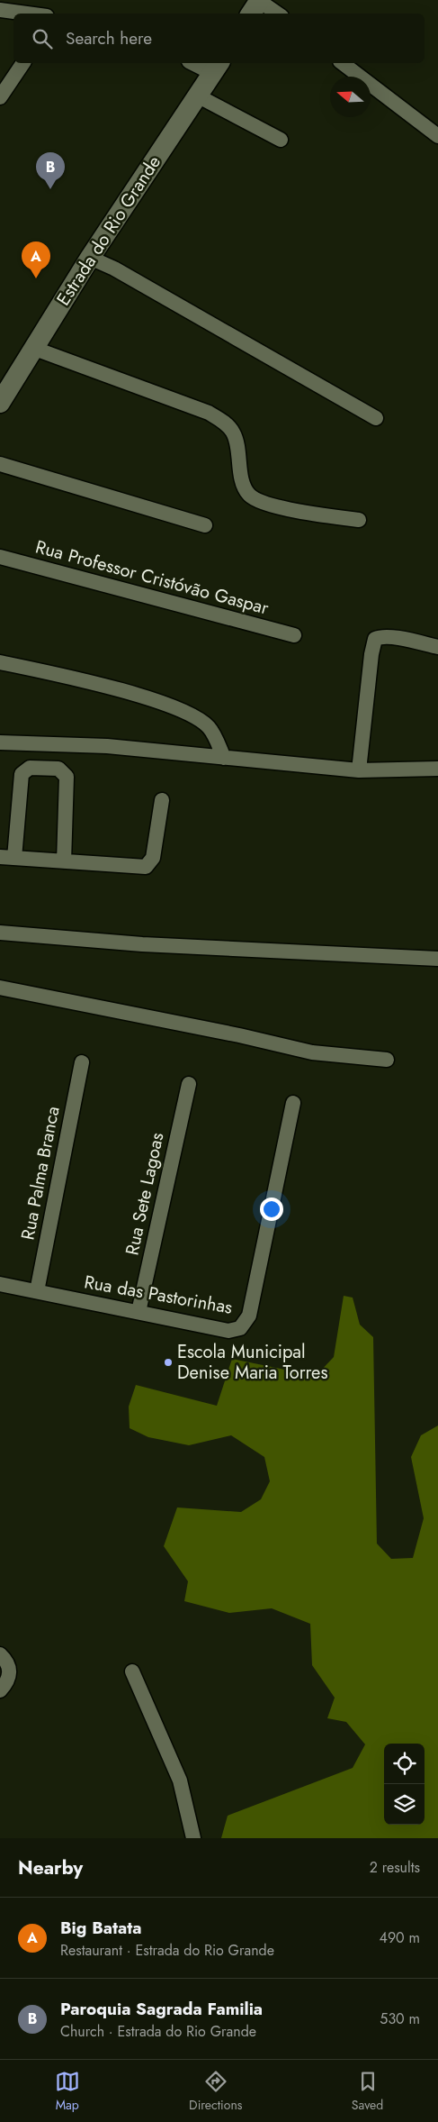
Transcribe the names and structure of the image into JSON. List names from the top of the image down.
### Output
{
  "streets": {
    "street": [
      "Estrada do Rio Grande",
      "Rua Professor Cristóvão Gaspar",
      "Rua Palma Branca",
      "Rua Sete Lagoas",
      "Rua das Pastorinhas"
    ]
  },
  "crossings": [
    ["Rua Palma Branca", "Rua das Pastorinhas"],
    ["Rua Sete Lagoas", "Rua das Pastorinhas"]
  ],
  "places": ["Escola Municipal Denise Maria Torres"],
  "north": "left",
  "page": {
    "search": "Search here",
    "pins": ["B", "A"],
    "heading": ["Nearby", "2 results"],
    "list": [
      {
        "mark": "A",
        "name": "Big Batata",
        "note": "Restaurant · Estrada do Rio Grande",
        "value": "490 m"
      },
      {
        "mark": "B",
        "name": "Paroquia Sagrada Familia",
        "note": "Church · Estrada do Rio Grande",
        "value": "530 m"
      }
    ],
    "nav": ["Map", "Directions", "Saved"]
  }
}
